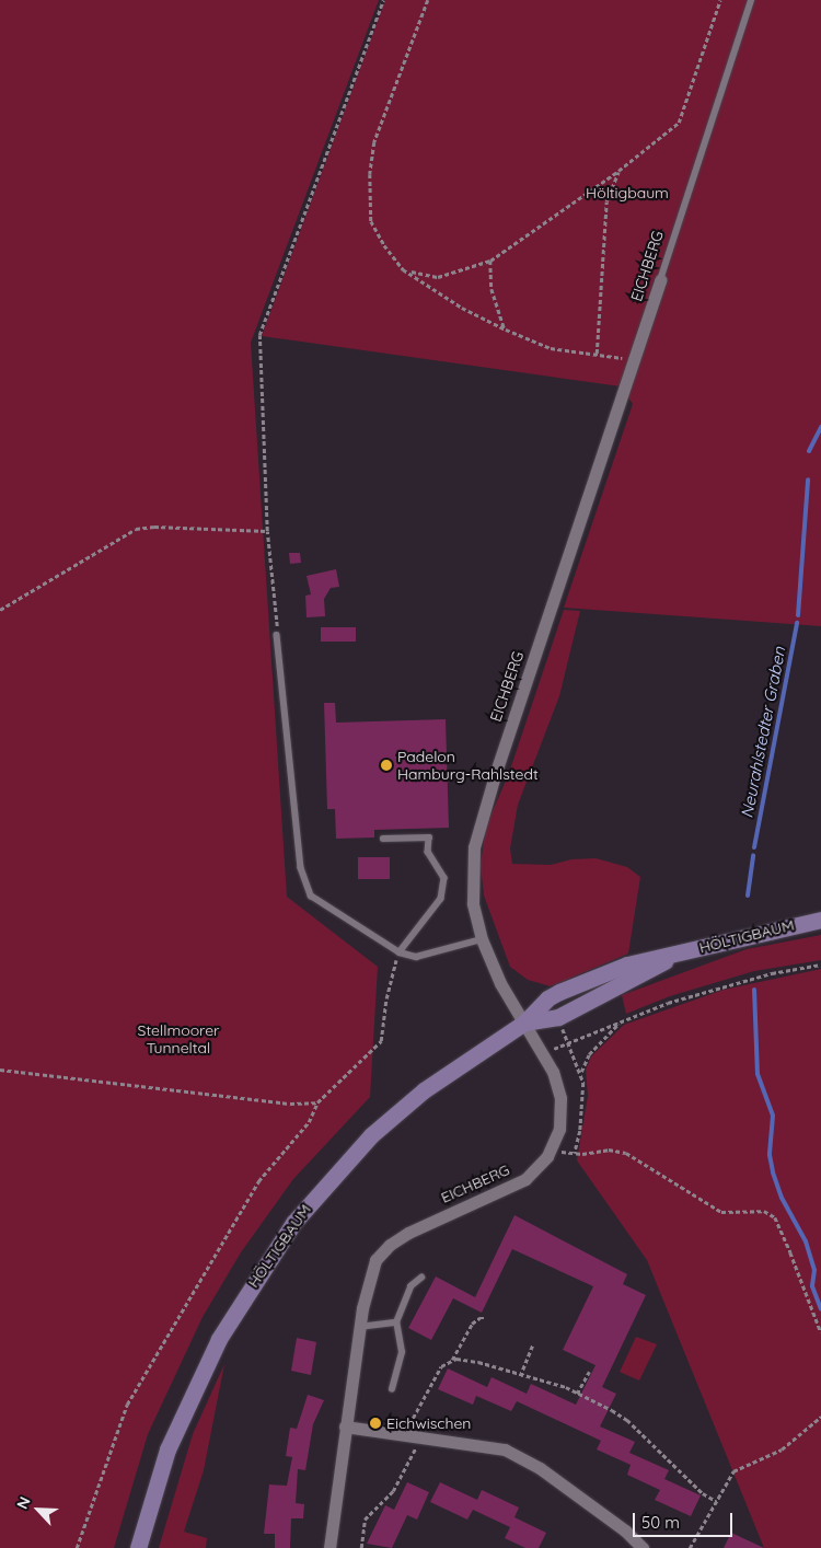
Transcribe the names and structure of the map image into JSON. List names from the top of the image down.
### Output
{
  "streets": {
    "main road": ["HÖLTIGBAUM"],
    "street": ["EICHBERG"]
  },
  "crossings": [
    ["EICHBERG", "HÖLTIGBAUM"]
  ],
  "water": ["Neurahlstedter Graben"],
  "parks": ["Höltigbaum", "Stellmoorer Tunneltal"],
  "places": ["Padelon Hamburg-Rahlstedt", "Eichwischen"],
  "scale_bar": "50 m",
  "north": "top left"
}
